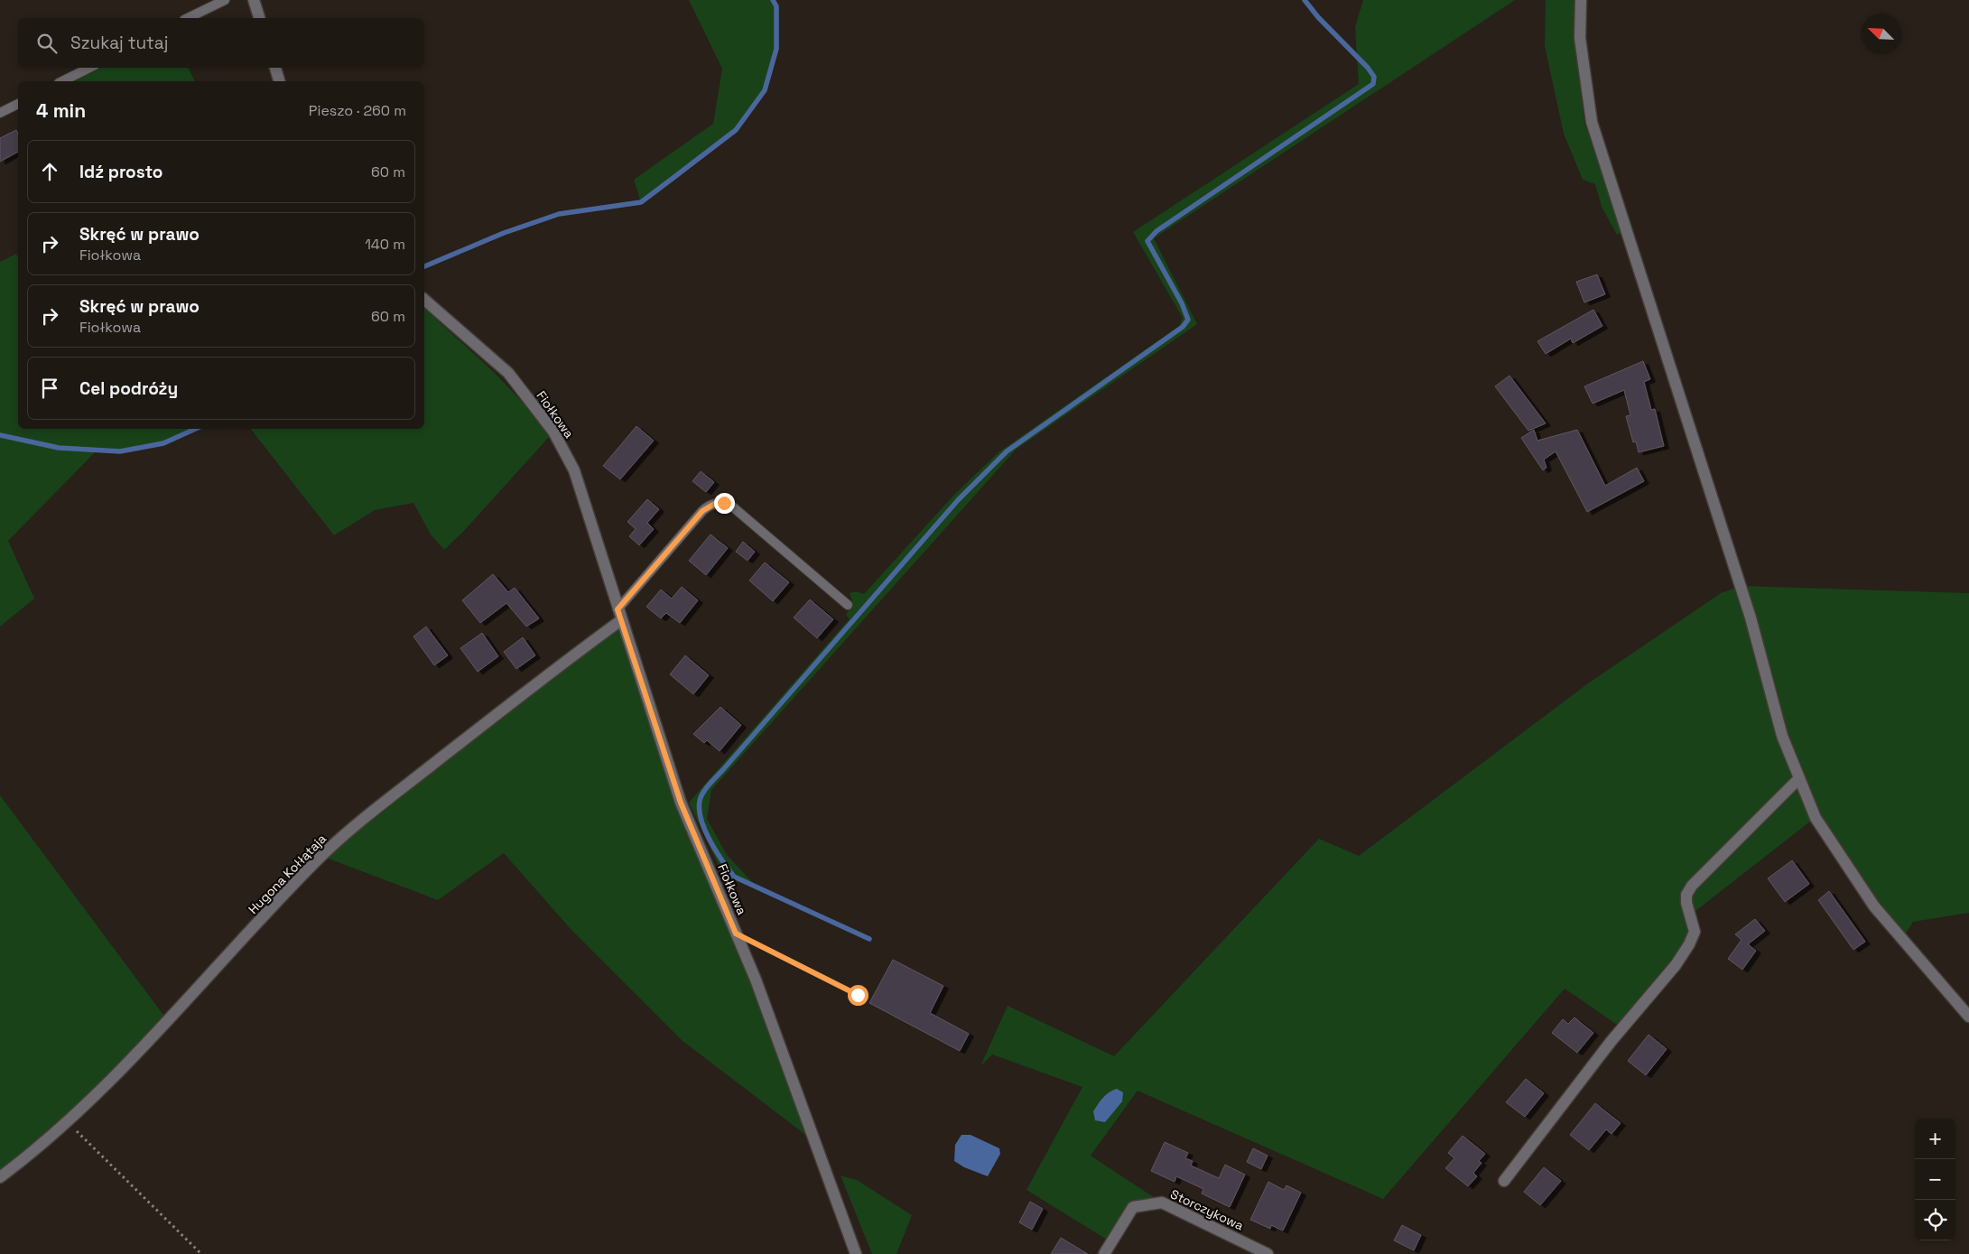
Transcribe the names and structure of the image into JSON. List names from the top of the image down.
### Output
{
  "streets": {
    "street": ["Fiołkowa", "Hugona Kołłątaja", "Storczykowa"]
  },
  "crossings": [
    ["Fiołkowa", "Hugona Kołłątaja"]
  ],
  "north": "top left",
  "page": {
    "search": "Szukaj tutaj",
    "heading": ["4 min", "Pieszo · 260 m"],
    "list": [
      ["Idź prosto", "60 m"],
      ["Skręć w prawo", "Fiołkowa", "140 m"],
      ["Skręć w prawo", "Fiołkowa", "60 m"],
      "Cel podróży"
    ],
    "map_buttons": ["+", "−"]
  }
}
